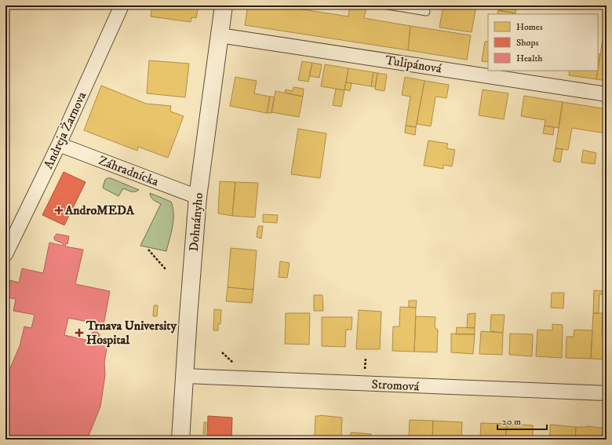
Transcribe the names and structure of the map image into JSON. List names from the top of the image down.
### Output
{
  "streets": {
    "street": [
      "Tulipánová",
      "Andreja Žarnova",
      "Záhradnícka",
      "Dohnányho",
      "Stromová"
    ]
  },
  "crossings": [
    ["Tulipánová", "Dohnányho"],
    ["Andreja Žarnova", "Záhradnícka"],
    ["Záhradnícka", "Dohnányho"],
    ["Dohnányho", "Stromová"]
  ],
  "places": {
    "health": ["AndroMEDA", "Trnava University Hospital"]
  },
  "legend": ["Homes", "Shops", "Health"],
  "scale_bar": "20 m"
}
